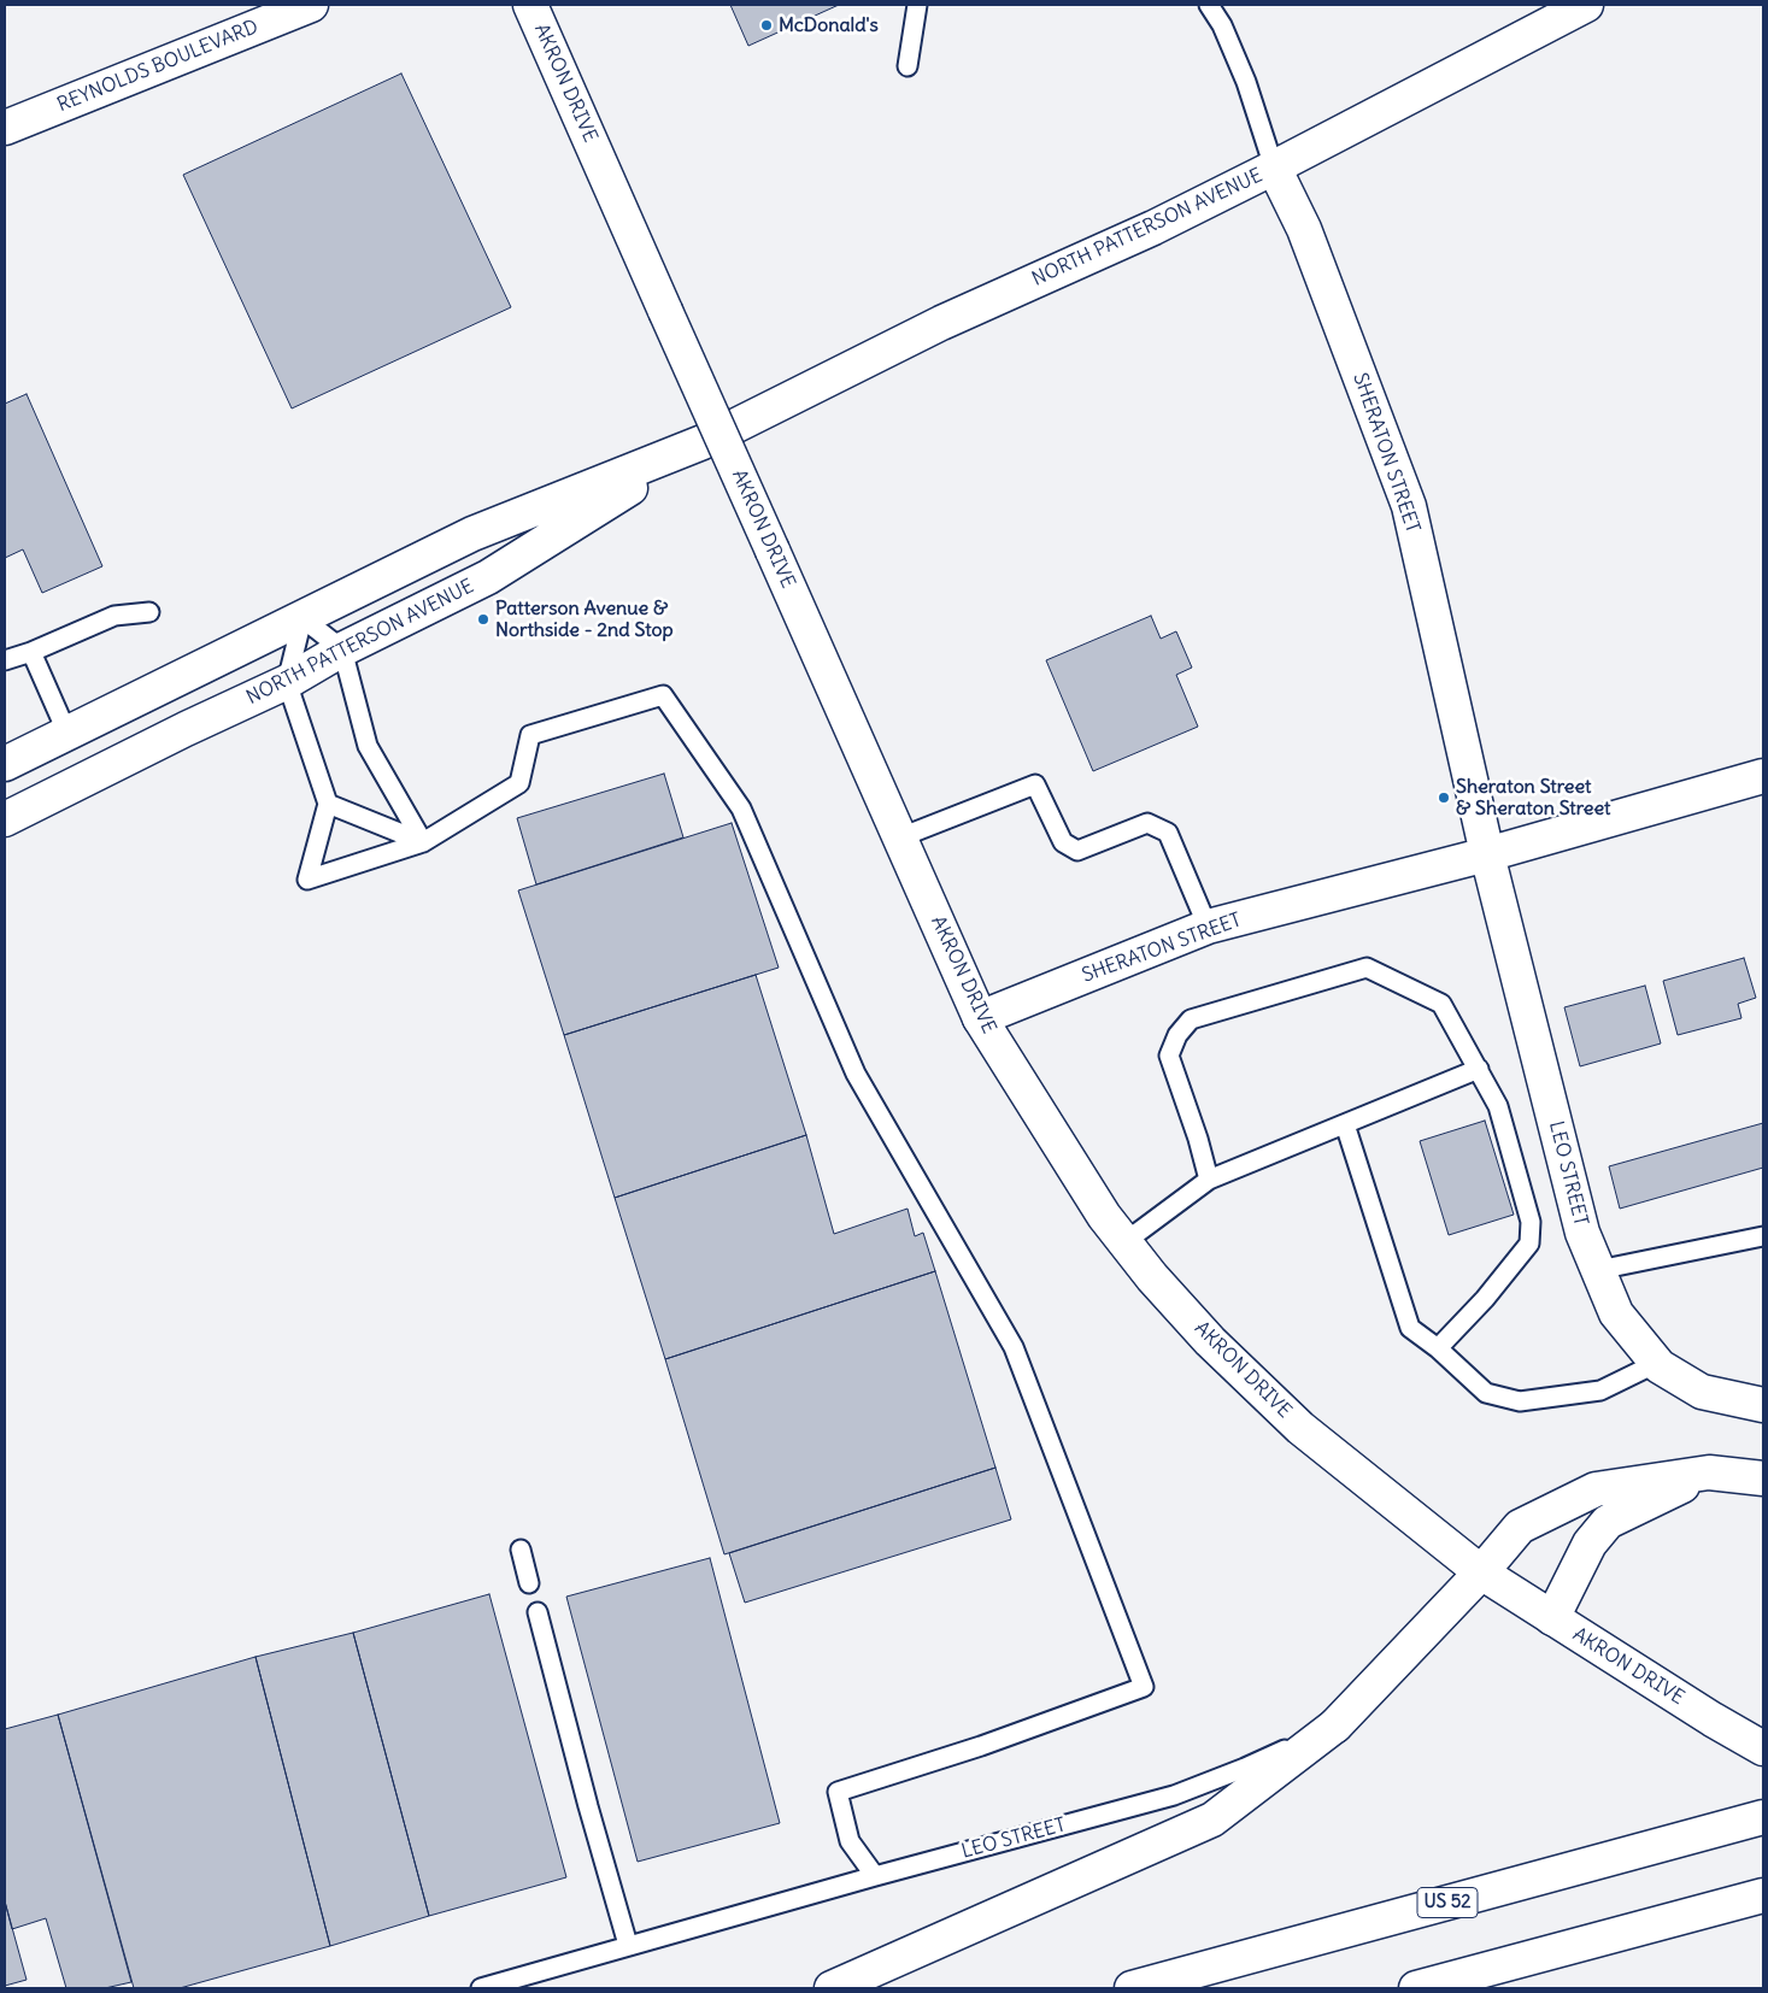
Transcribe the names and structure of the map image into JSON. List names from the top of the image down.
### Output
{
  "streets": {
    "main road": [
      "REYNOLDS BOULEVARD",
      "AKRON DRIVE",
      "NORTH PATTERSON AVENUE",
      "SHERATON STREET",
      "LEO STREET",
      "US 52"
    ]
  },
  "crossings": [
    ["AKRON DRIVE", "SHERATON STREET"],
    ["AKRON DRIVE", "LEO STREET"],
    ["NORTH PATTERSON AVENUE", "SHERATON STREET"],
    ["SHERATON STREET", "LEO STREET"]
  ],
  "places": ["McDonald's", "Patterson Avenue & Northside - 2nd Stop", "Sheraton Street & Sheraton Street"]
}
